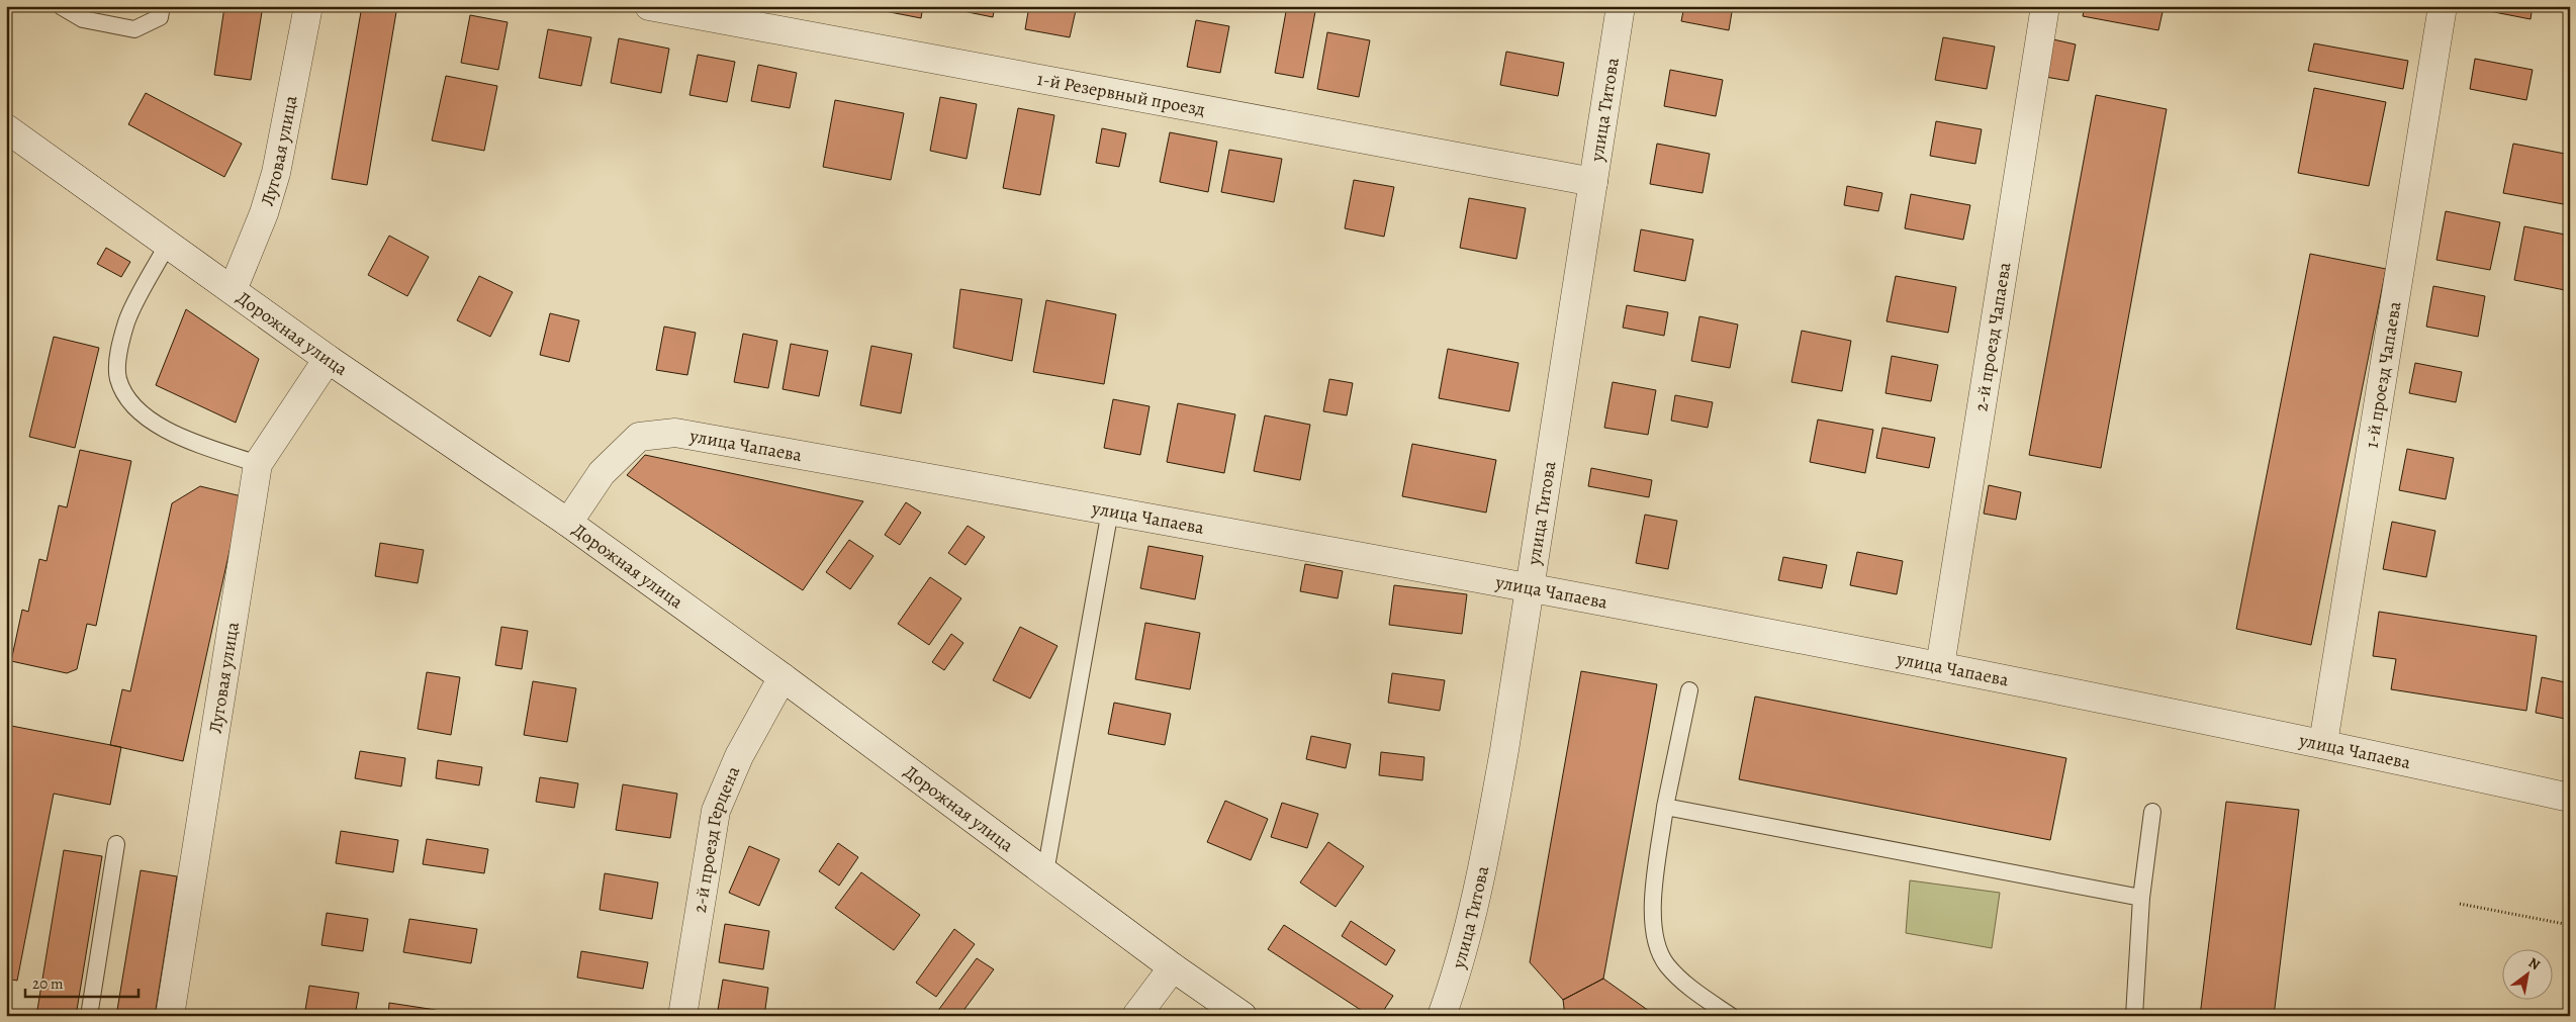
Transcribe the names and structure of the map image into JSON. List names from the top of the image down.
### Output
{
  "streets": {
    "street": [
      "1-й Резервный проезд",
      "улица Титова",
      "Луговая улица",
      "Дорожная улица",
      "2-й проезд Чапаева",
      "1-й проезд Чапаева",
      "улица Чапаева",
      "2-й проезд Герцена"
    ]
  },
  "crossings": [
    ["1-й Резервный проезд", "улица Титова"],
    ["улица Титова", "улица Чапаева"],
    ["Луговая улица", "Дорожная улица"],
    ["Дорожная улица", "улица Чапаева"],
    ["Дорожная улица", "2-й проезд Герцена"],
    ["2-й проезд Чапаева", "улица Чапаева"],
    ["1-й проезд Чапаева", "улица Чапаева"]
  ],
  "scale_bar": "20 m",
  "north": "top right"
}
